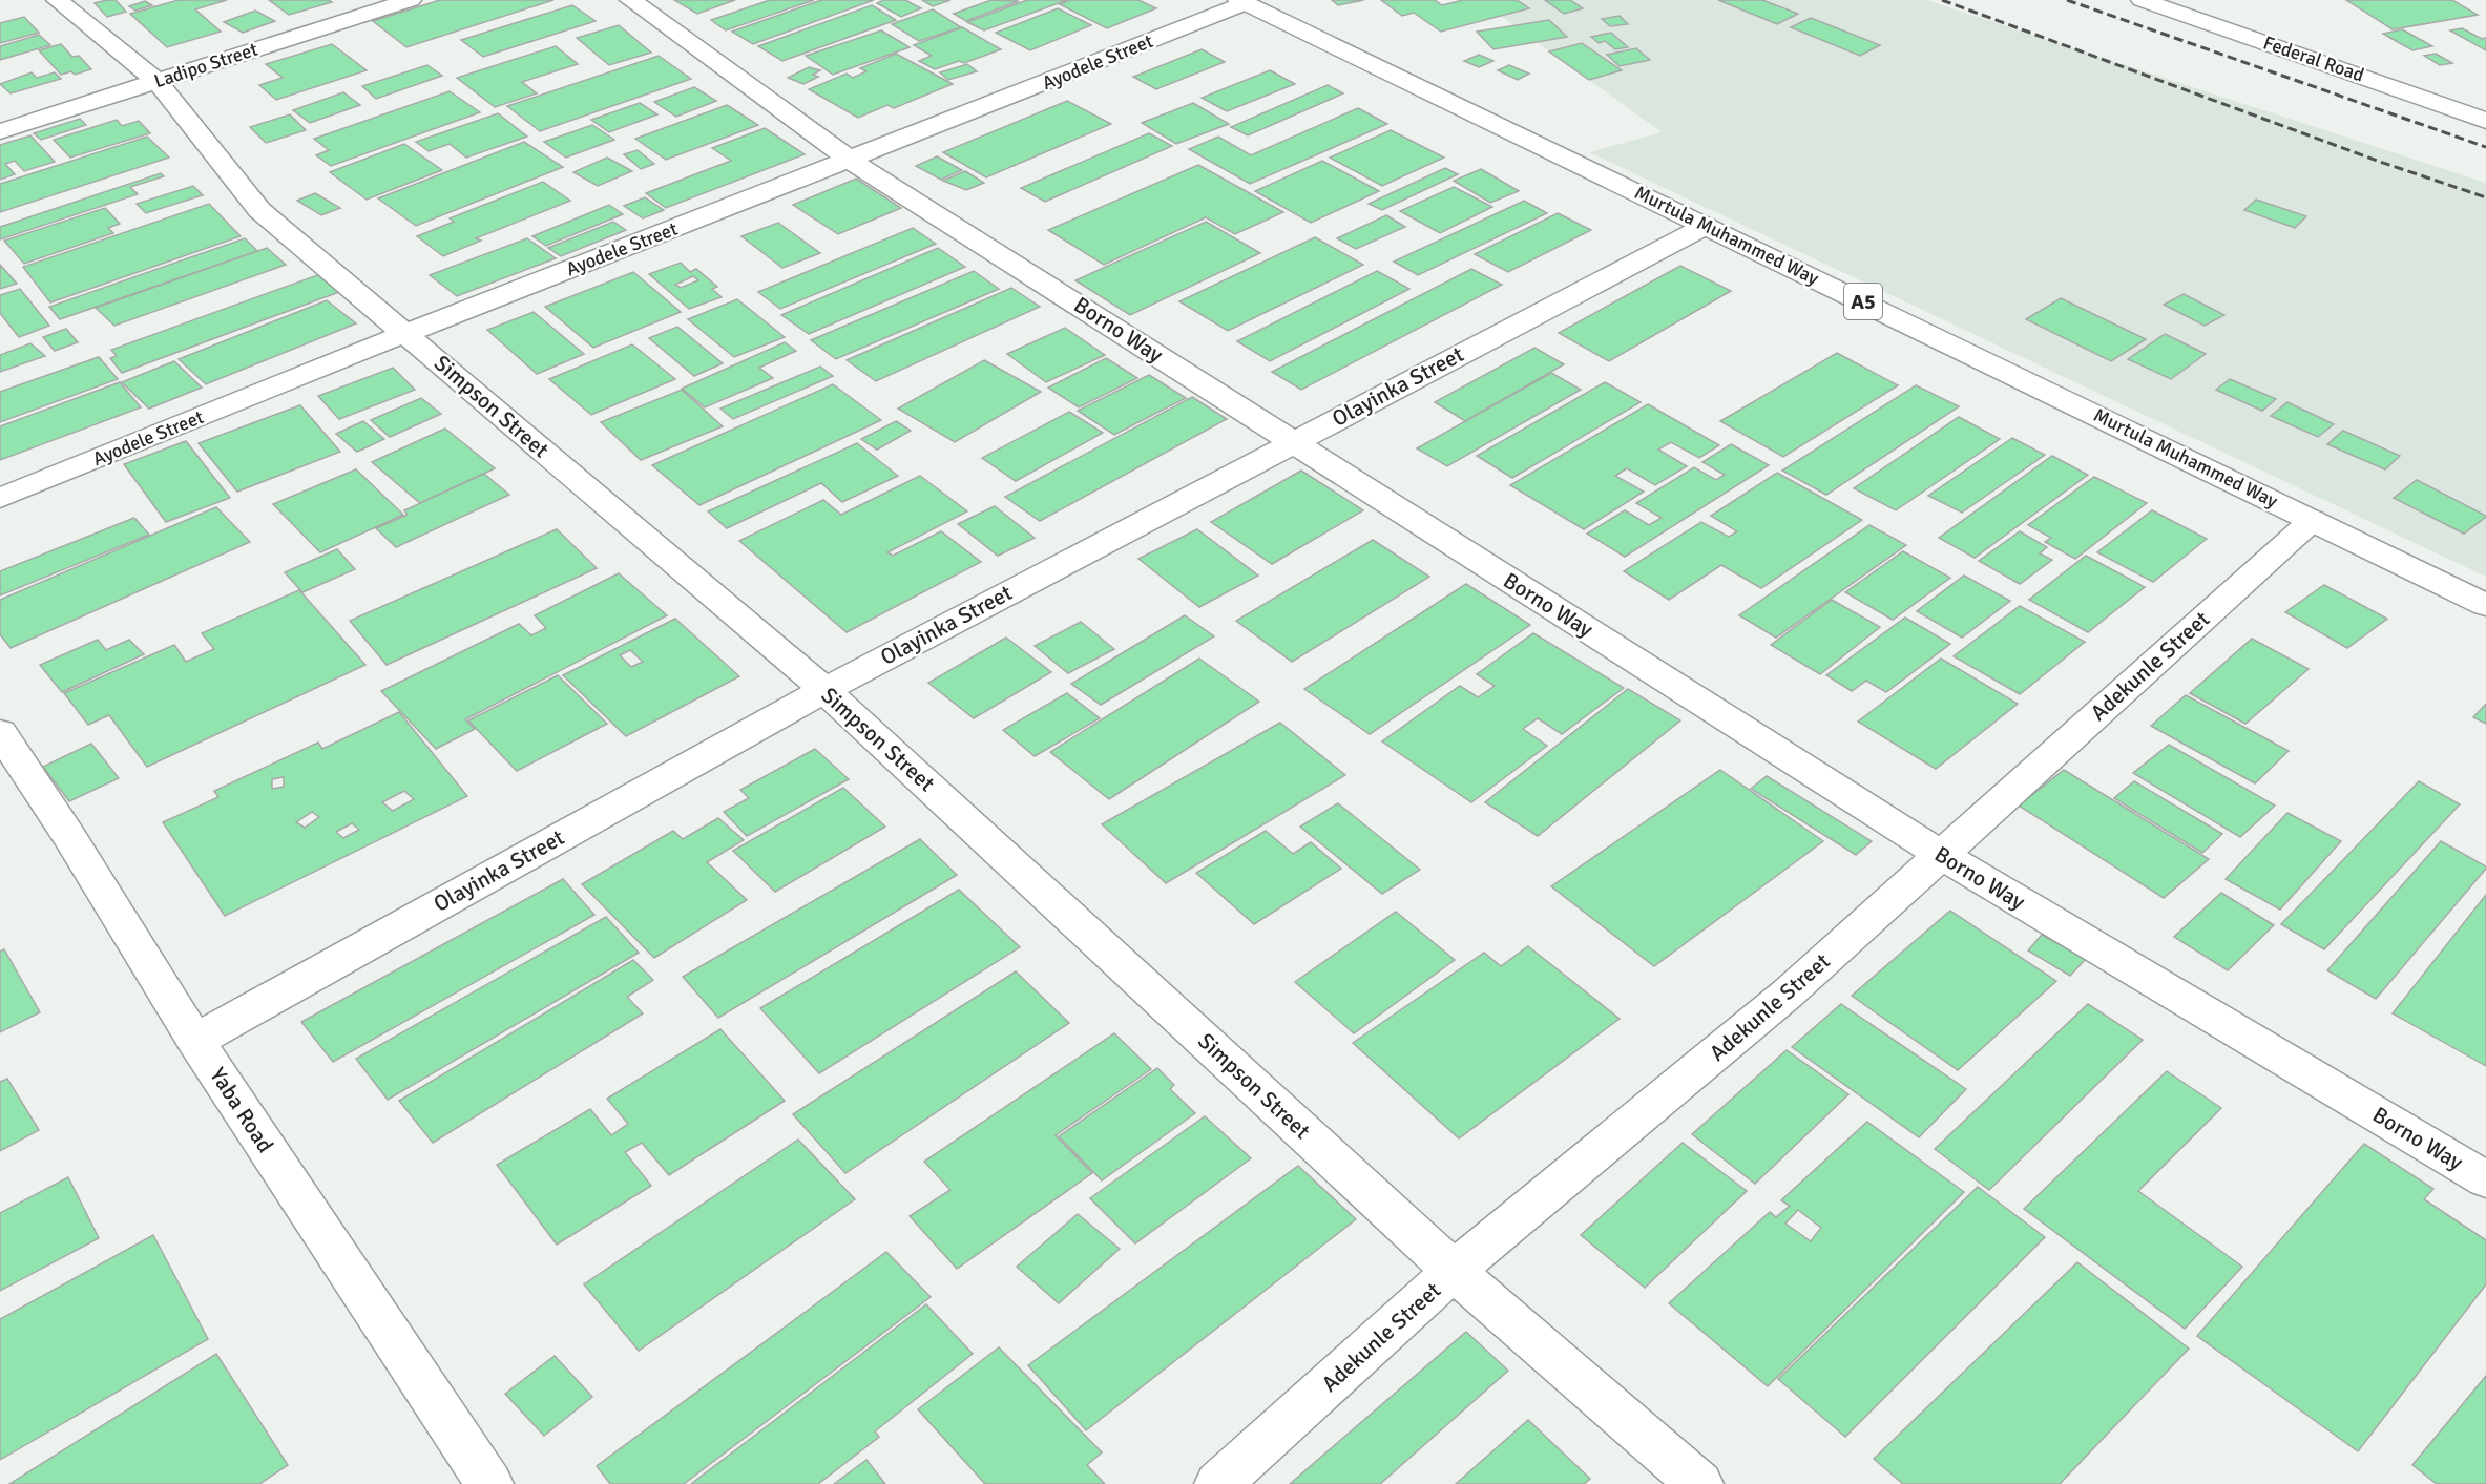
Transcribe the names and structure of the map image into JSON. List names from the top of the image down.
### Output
{
  "streets": {
    "street": [
      "Federal Road",
      "Ayodele Street",
      "Ladipo Street",
      "Murtula Muhammed Way",
      "A5",
      "Borno Way",
      "Olayinka Street",
      "Simpson Street",
      "Adekunle Street",
      "Yaba Road"
    ]
  },
  "crossings": [
    ["Ayodele Street", "Murtula Muhammed Way"],
    ["Ayodele Street", "Borno Way"],
    ["Ayodele Street", "Simpson Street"],
    ["Ladipo Street", "Simpson Street"],
    ["Murtula Muhammed Way", "Olayinka Street"],
    ["Murtula Muhammed Way", "Adekunle Street"],
    ["Borno Way", "Olayinka Street"],
    ["Borno Way", "Adekunle Street"],
    ["Olayinka Street", "Simpson Street"],
    ["Olayinka Street", "Yaba Road"],
    ["Simpson Street", "Adekunle Street"]
  ]
}
